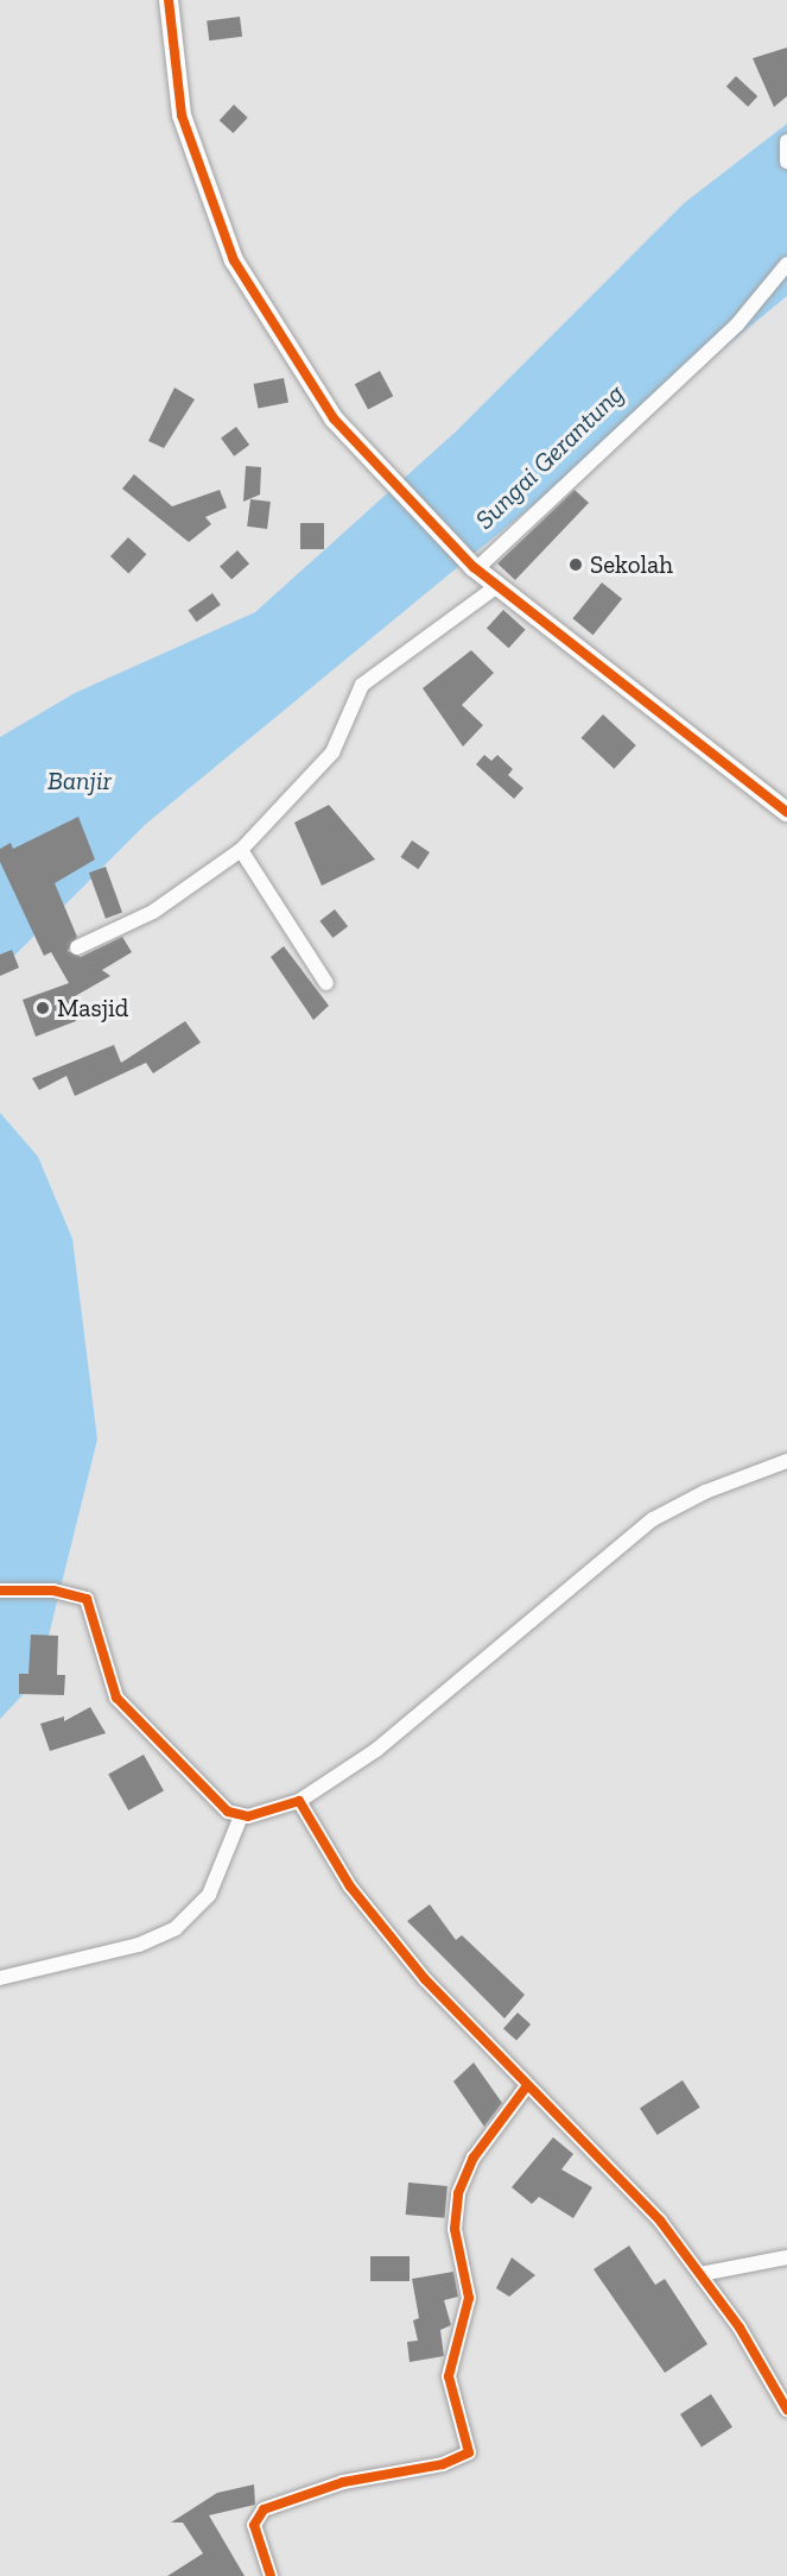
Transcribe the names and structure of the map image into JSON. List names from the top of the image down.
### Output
{
  "water": ["Sungai Gerantung", "Banjir"],
  "places": ["Sekolah", "Masjid"]
}
